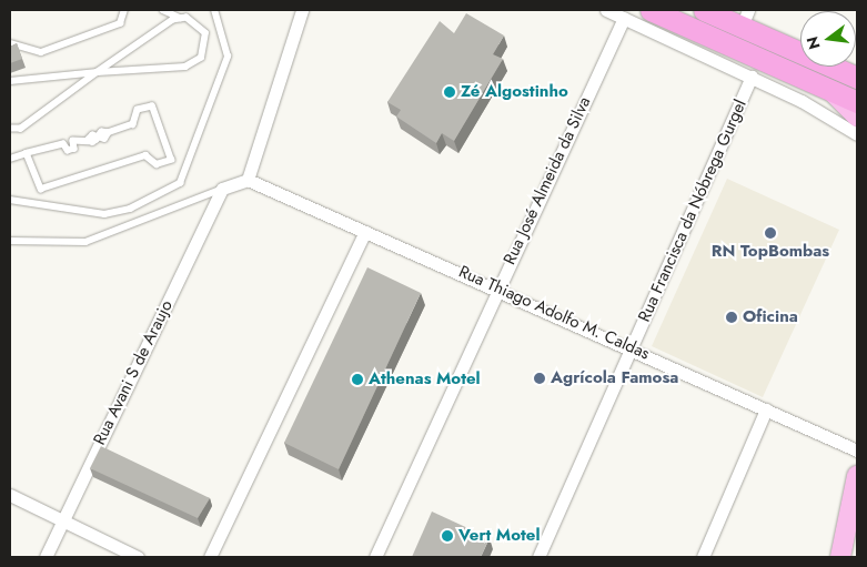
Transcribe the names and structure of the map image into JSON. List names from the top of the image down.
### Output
{
  "streets": {
    "street": [
      "Rua José Almeida da Silva",
      "Rua Francisca da Nóbrega Gurgel",
      "Rua Thiago Adolfo M. Caldas",
      "Rua Avani S de Araujo"
    ]
  },
  "crossings": [
    ["Rua José Almeida da Silva", "Rua Thiago Adolfo M. Caldas"],
    ["Rua Francisca da Nóbrega Gurgel", "Rua Thiago Adolfo M. Caldas"]
  ],
  "places": [
    "Zé Algostinho",
    "RN TopBombas",
    "Oficina",
    "Agrícola Famosa",
    "Athenas Motel",
    "Vert Motel"
  ],
  "north": "left"
}
